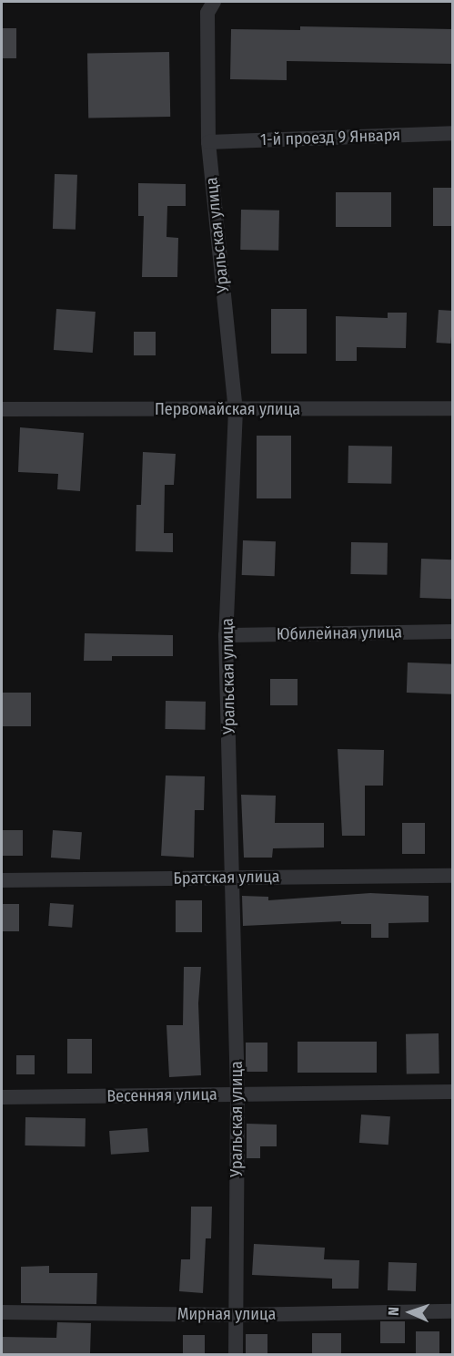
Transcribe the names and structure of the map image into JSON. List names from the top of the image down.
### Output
{
  "streets": {
    "street": [
      "1-й проезд 9 Января",
      "Уральская улица",
      "Первомайская улица",
      "Юбилейная улица",
      "Братская улица",
      "Весенняя улица",
      "Мирная улица"
    ]
  },
  "crossings": [
    ["1-й проезд 9 Января", "Уральская улица"],
    ["Уральская улица", "Первомайская улица"],
    ["Уральская улица", "Юбилейная улица"],
    ["Уральская улица", "Братская улица"],
    ["Уральская улица", "Весенняя улица"],
    ["Уральская улица", "Мирная улица"]
  ],
  "north": "left"
}
